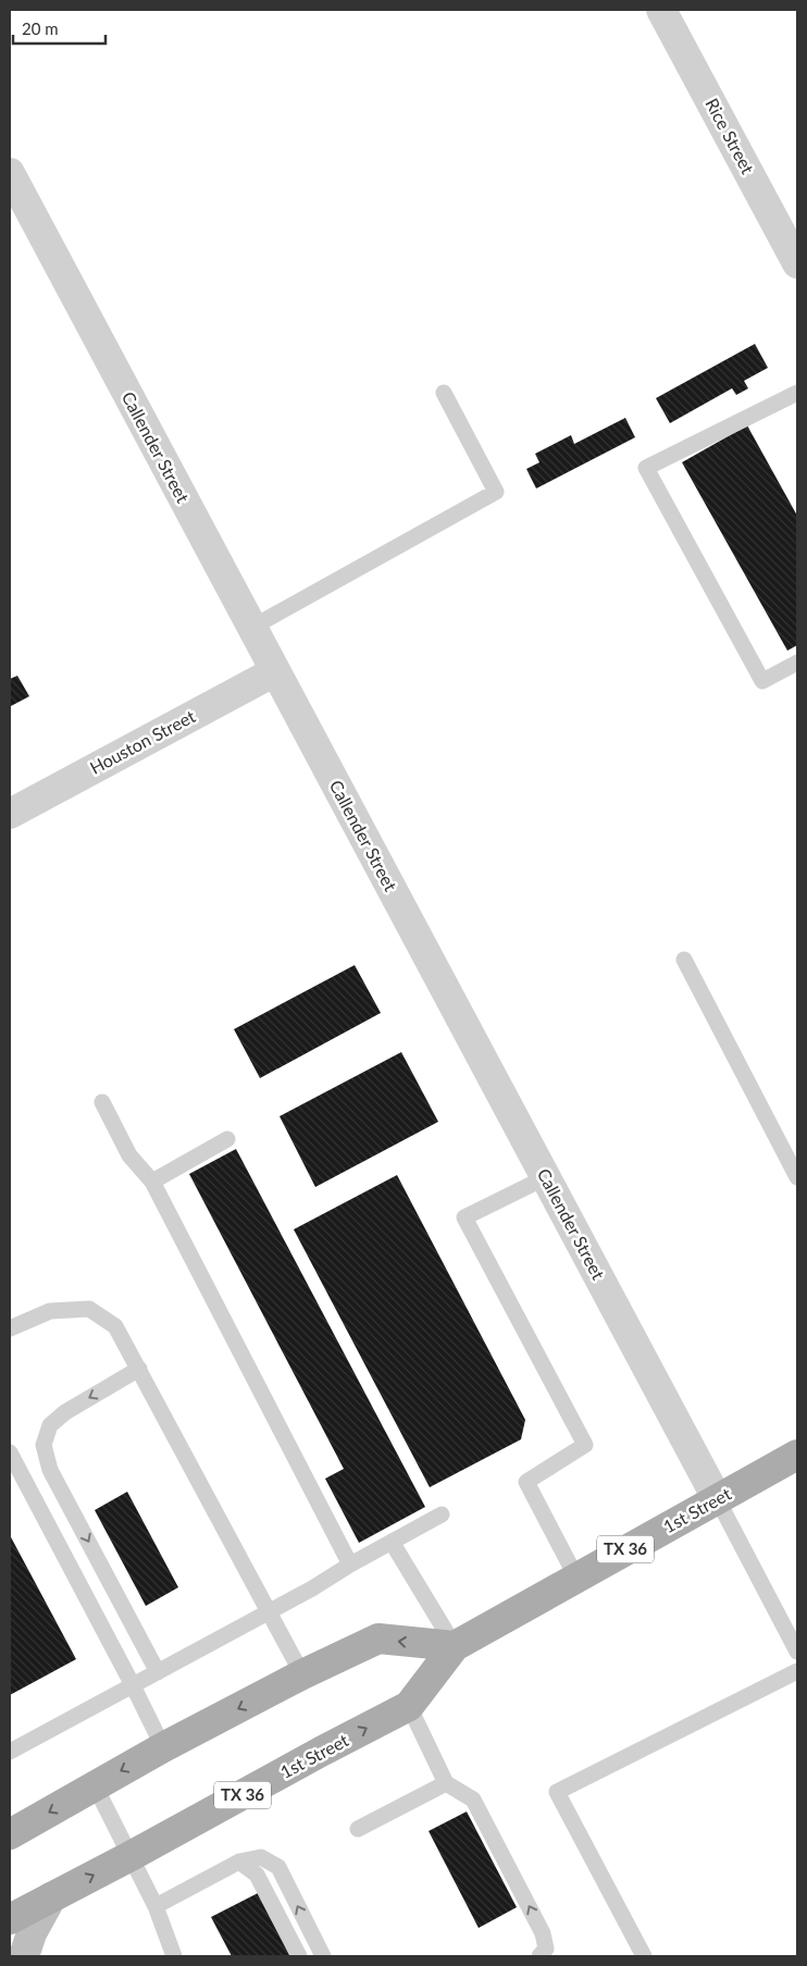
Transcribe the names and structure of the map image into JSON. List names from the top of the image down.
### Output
{
  "streets": {
    "main road": ["1st Street", "TX 36"],
    "street": ["Rice Street", "Callender Street", "Houston Street"]
  },
  "crossings": [
    ["Callender Street", "Houston Street"],
    ["Callender Street", "1st Street"]
  ],
  "scale_bar": "20 m"
}
